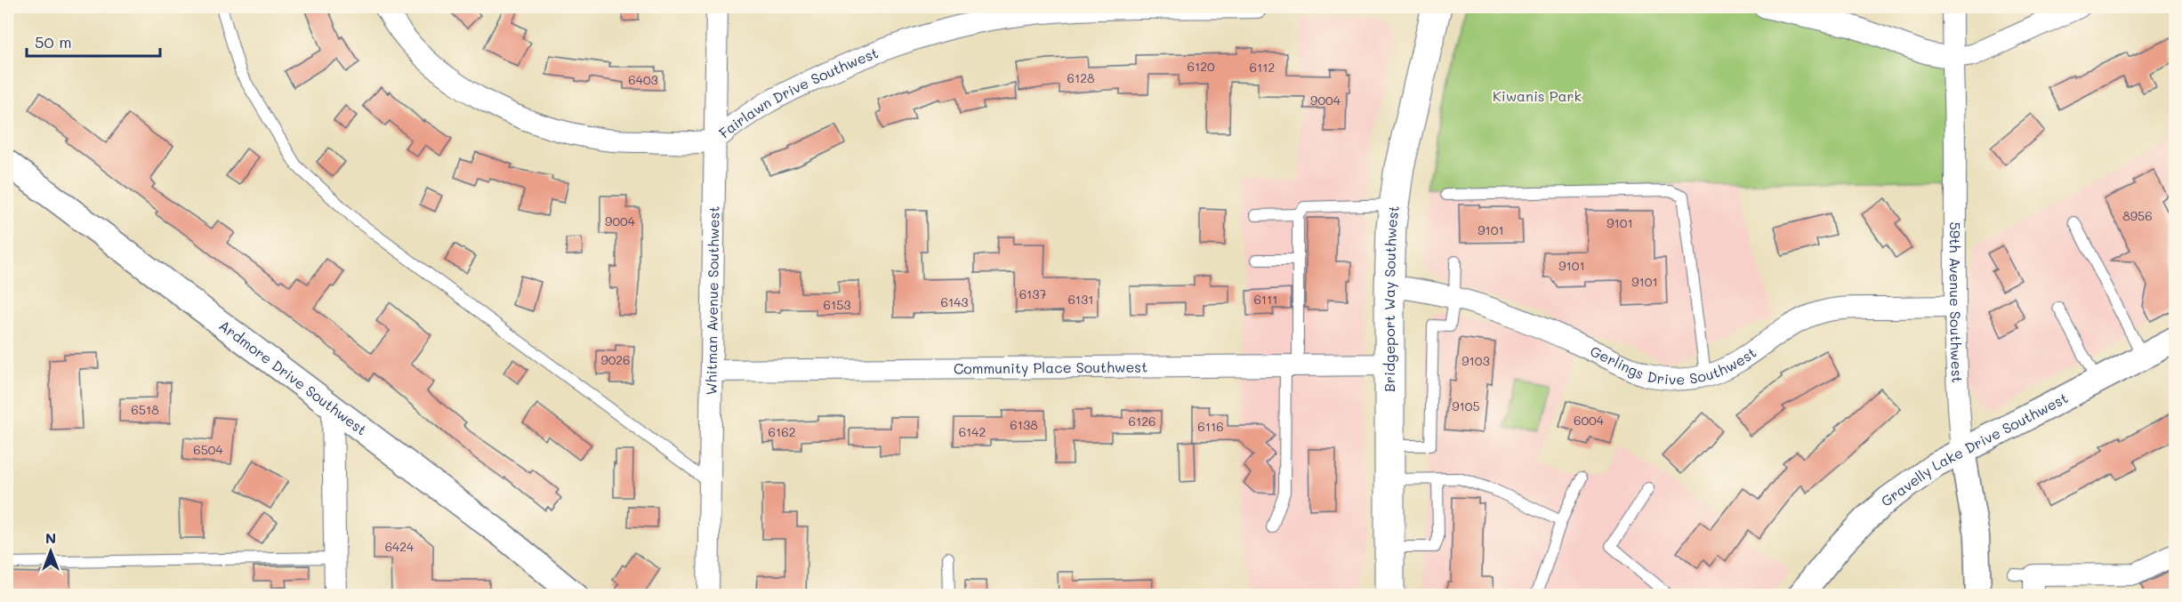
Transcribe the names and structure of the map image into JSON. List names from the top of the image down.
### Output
{
  "streets": {
    "main road": ["Bridgeport Way Southwest"],
    "street": [
      "Fairlawn Drive Southwest",
      "Whitman Avenue Southwest",
      "59th Avenue Southwest",
      "Gerlings Drive Southwest",
      "Community Place Southwest",
      "Ardmore Drive Southwest",
      "Gravelly Lake Drive Southwest"
    ]
  },
  "crossings": [
    ["Fairlawn Drive Southwest", "Whitman Avenue Southwest"],
    ["Bridgeport Way Southwest", "Gerlings Drive Southwest"],
    ["Bridgeport Way Southwest", "Community Place Southwest"],
    ["Whitman Avenue Southwest", "Community Place Southwest"],
    ["59th Avenue Southwest", "Gerlings Drive Southwest"],
    ["59th Avenue Southwest", "Gravelly Lake Drive Southwest"]
  ],
  "parks": ["Kiwanis Park"],
  "house_numbers": [
    "6120",
    "6112",
    "6128",
    "6403",
    "9004",
    "8956",
    "9004",
    "9101",
    "9101",
    "9101",
    "9101",
    "6137",
    "6131",
    "6111",
    "6143",
    "6153",
    "9026",
    "9103",
    "9105",
    "6518",
    "6004",
    "6126",
    "6138",
    "6116",
    "6162",
    "6142",
    "6504",
    "6424"
  ],
  "scale_bar": "50 m",
  "north": "top"
}
